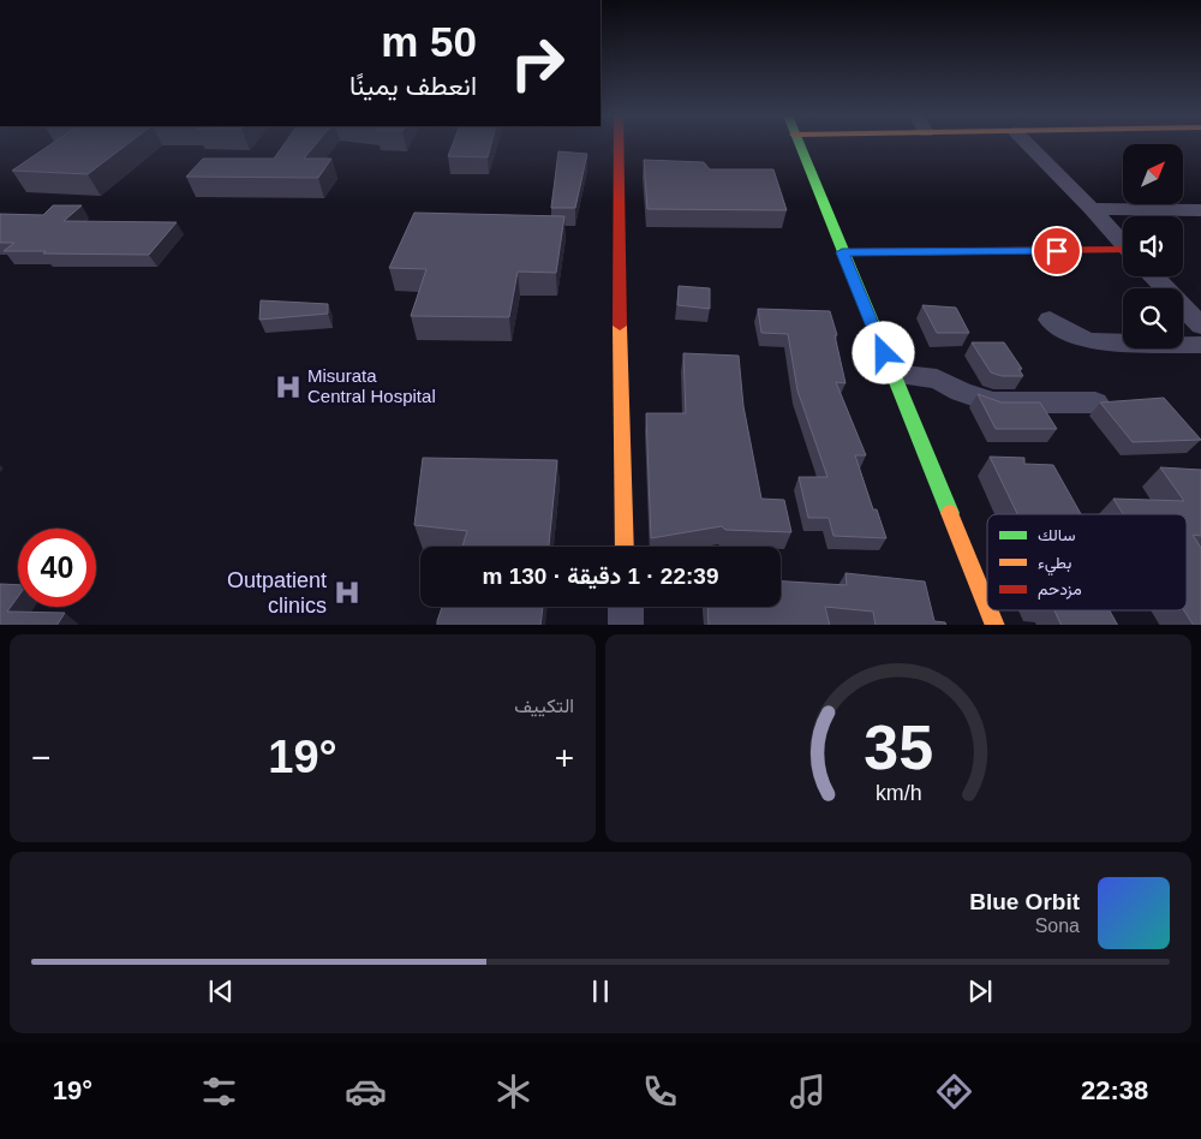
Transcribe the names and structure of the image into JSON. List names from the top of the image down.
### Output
{
  "places": {
    "hospital": ["Misurata Central Hospital", "Outpatient clinics"]
  },
  "legend": ["سالك", "بطيء", "مزدحم"],
  "north": "top right",
  "page": {
    "turn": ["50 m", "انعطف يمينًا"],
    "limit": "40",
    "trip": "22:39 · 1 دقيقة · 130 m",
    "tile": "التكييف",
    "heat": ["−", "19°", "+"],
    "song": ["Blue Orbit", "Sona"],
    "tabs": ["22:38", "19°"],
    "gauge": ["35", "km/h"]
  }
}
